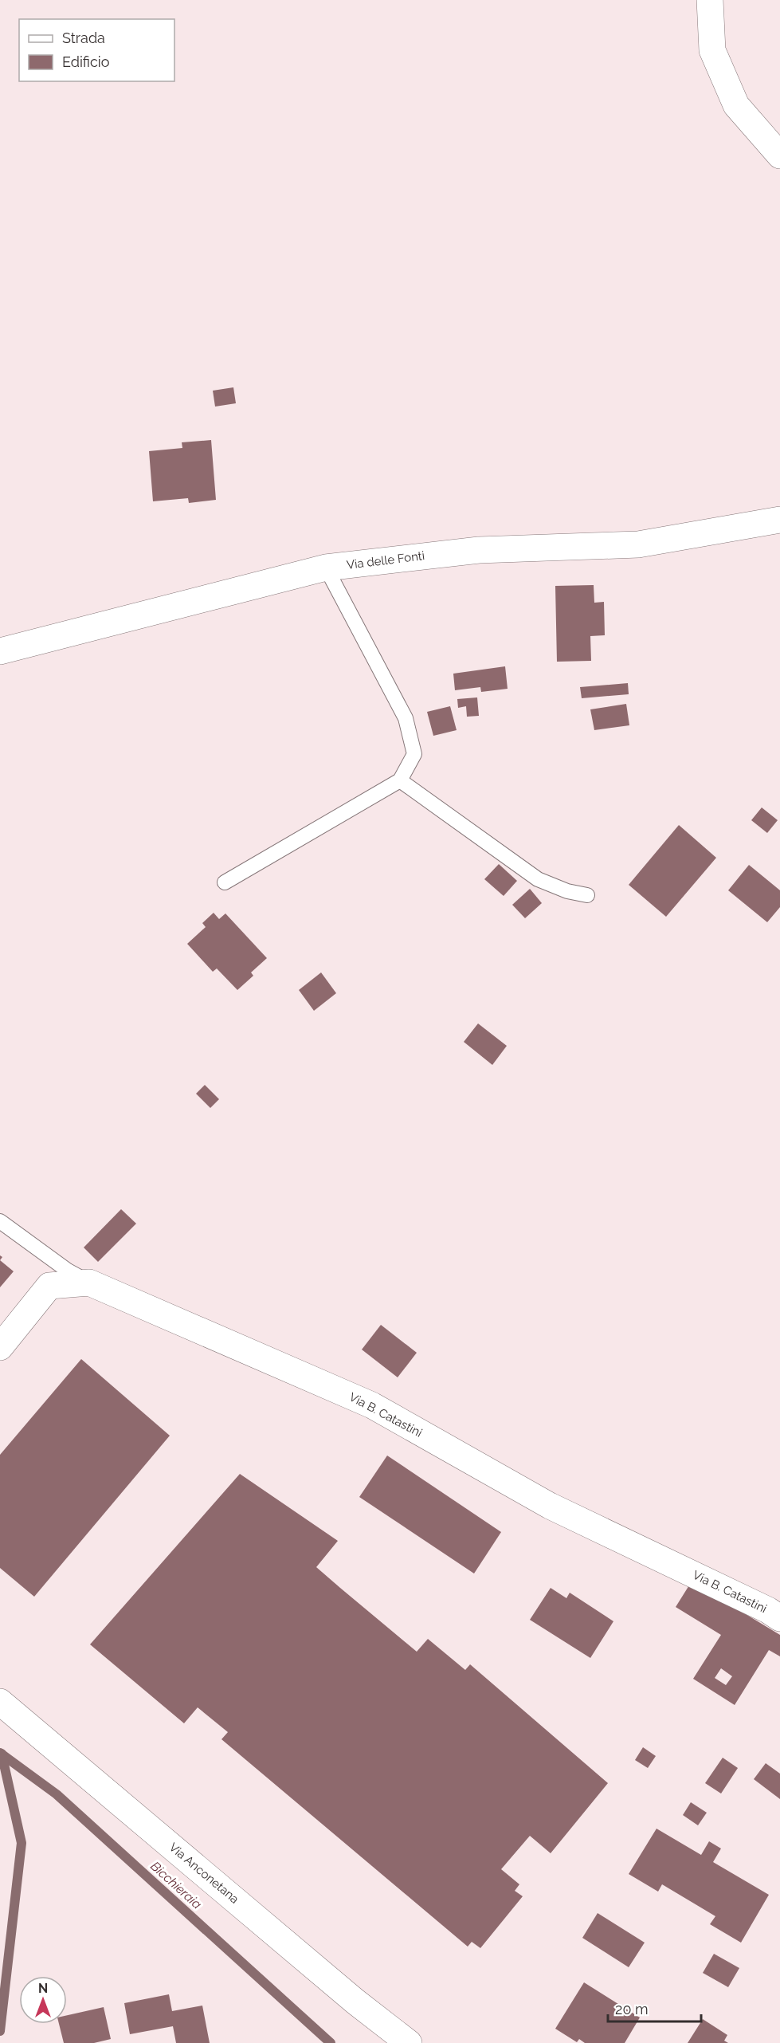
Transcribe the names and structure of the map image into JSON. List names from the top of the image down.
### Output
{
  "streets": {
    "street": ["Via delle Fonti", "Via B. Catastini", "Via Anconetana"]
  },
  "water": ["Bicchieraia"],
  "legend": ["Strada", "Edificio"],
  "scale_bar": "20 m",
  "north": "top"
}
